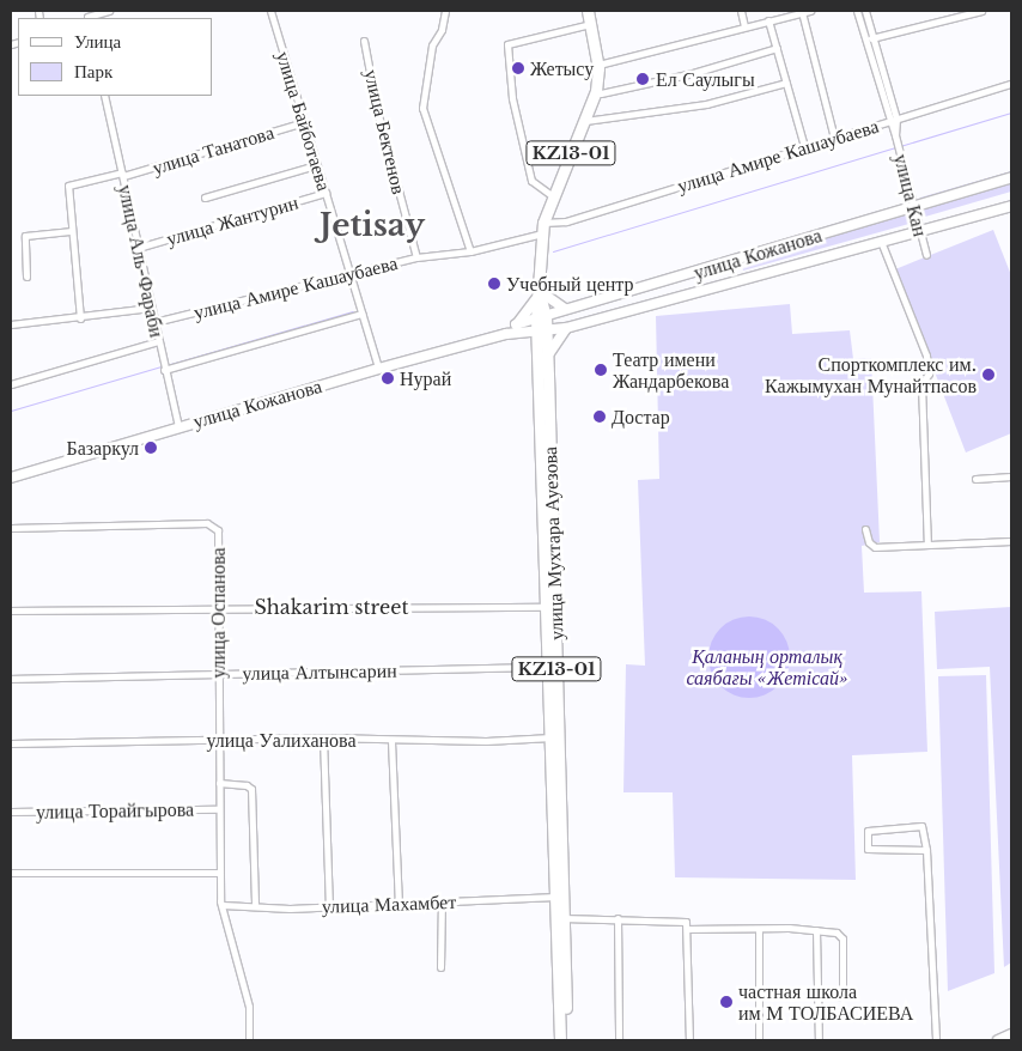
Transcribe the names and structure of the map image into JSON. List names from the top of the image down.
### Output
{
  "streets": {
    "main road": ["KZ13-01", "улица Мухтара Ауезова"],
    "street": [
      "улица Байботаева",
      "улица Бектенов",
      "улица Танатова",
      "улица Амире Кашаубаева",
      "улица Кан",
      "улица Жантурин",
      "улица Кожанова",
      "улица Аль-Фараби",
      "Shakarim street",
      "улица Оспанова",
      "улица Алтынсарин",
      "улица Уалиханова",
      "улица Торайгырова",
      "улица Махамбет"
    ]
  },
  "crossings": [
    ["улица Байботаева", "улица Танатова"],
    ["улица Байботаева", "улица Амире Кашаубаева"],
    ["улица Байботаева", "улица Жантурин"],
    ["улица Байботаева", "улица Кожанова"],
    ["улица Бектенов", "улица Амире Кашаубаева"],
    ["улица Танатова", "улица Аль-Фараби"],
    ["улица Амире Кашаубаева", "улица Кан"],
    ["улица Амире Кашаубаева", "улица Аль-Фараби"],
    ["улица Амире Кашаубаева", "улица Мухтара Ауезова"],
    ["улица Кан", "улица Кожанова"],
    ["улица Жантурин", "улица Аль-Фараби"],
    ["улица Кожанова", "улица Аль-Фараби"],
    ["улица Кожанова", "улица Мухтара Ауезова"],
    ["улица Мухтара Ауезова", "Shakarim street"],
    ["улица Мухтара Ауезова", "улица Алтынсарин"],
    ["улица Мухтара Ауезова", "улица Уалиханова"],
    ["улица Мухтара Ауезова", "улица Махамбет"],
    ["Shakarim street", "улица Оспанова"],
    ["улица Оспанова", "улица Алтынсарин"],
    ["улица Оспанова", "улица Уалиханова"],
    ["улица Оспанова", "улица Торайгырова"],
    ["улица Оспанова", "улица Махамбет"]
  ],
  "districts": ["Jetisay"],
  "parks": ["Қаланың орталық саябағы «Жетісай»"],
  "places": [
    "Жетысу",
    "Ел Саулыгы",
    "Учебный центр",
    "Театр имени Жандарбекова",
    "Спорткомплекс им. Кажымухан Мунайтпасов",
    "Нурай",
    "Достар",
    "Базаркул",
    "частная школа им М ТОЛБАСИЕВА"
  ],
  "legend": ["Улица", "Парк"]
}
